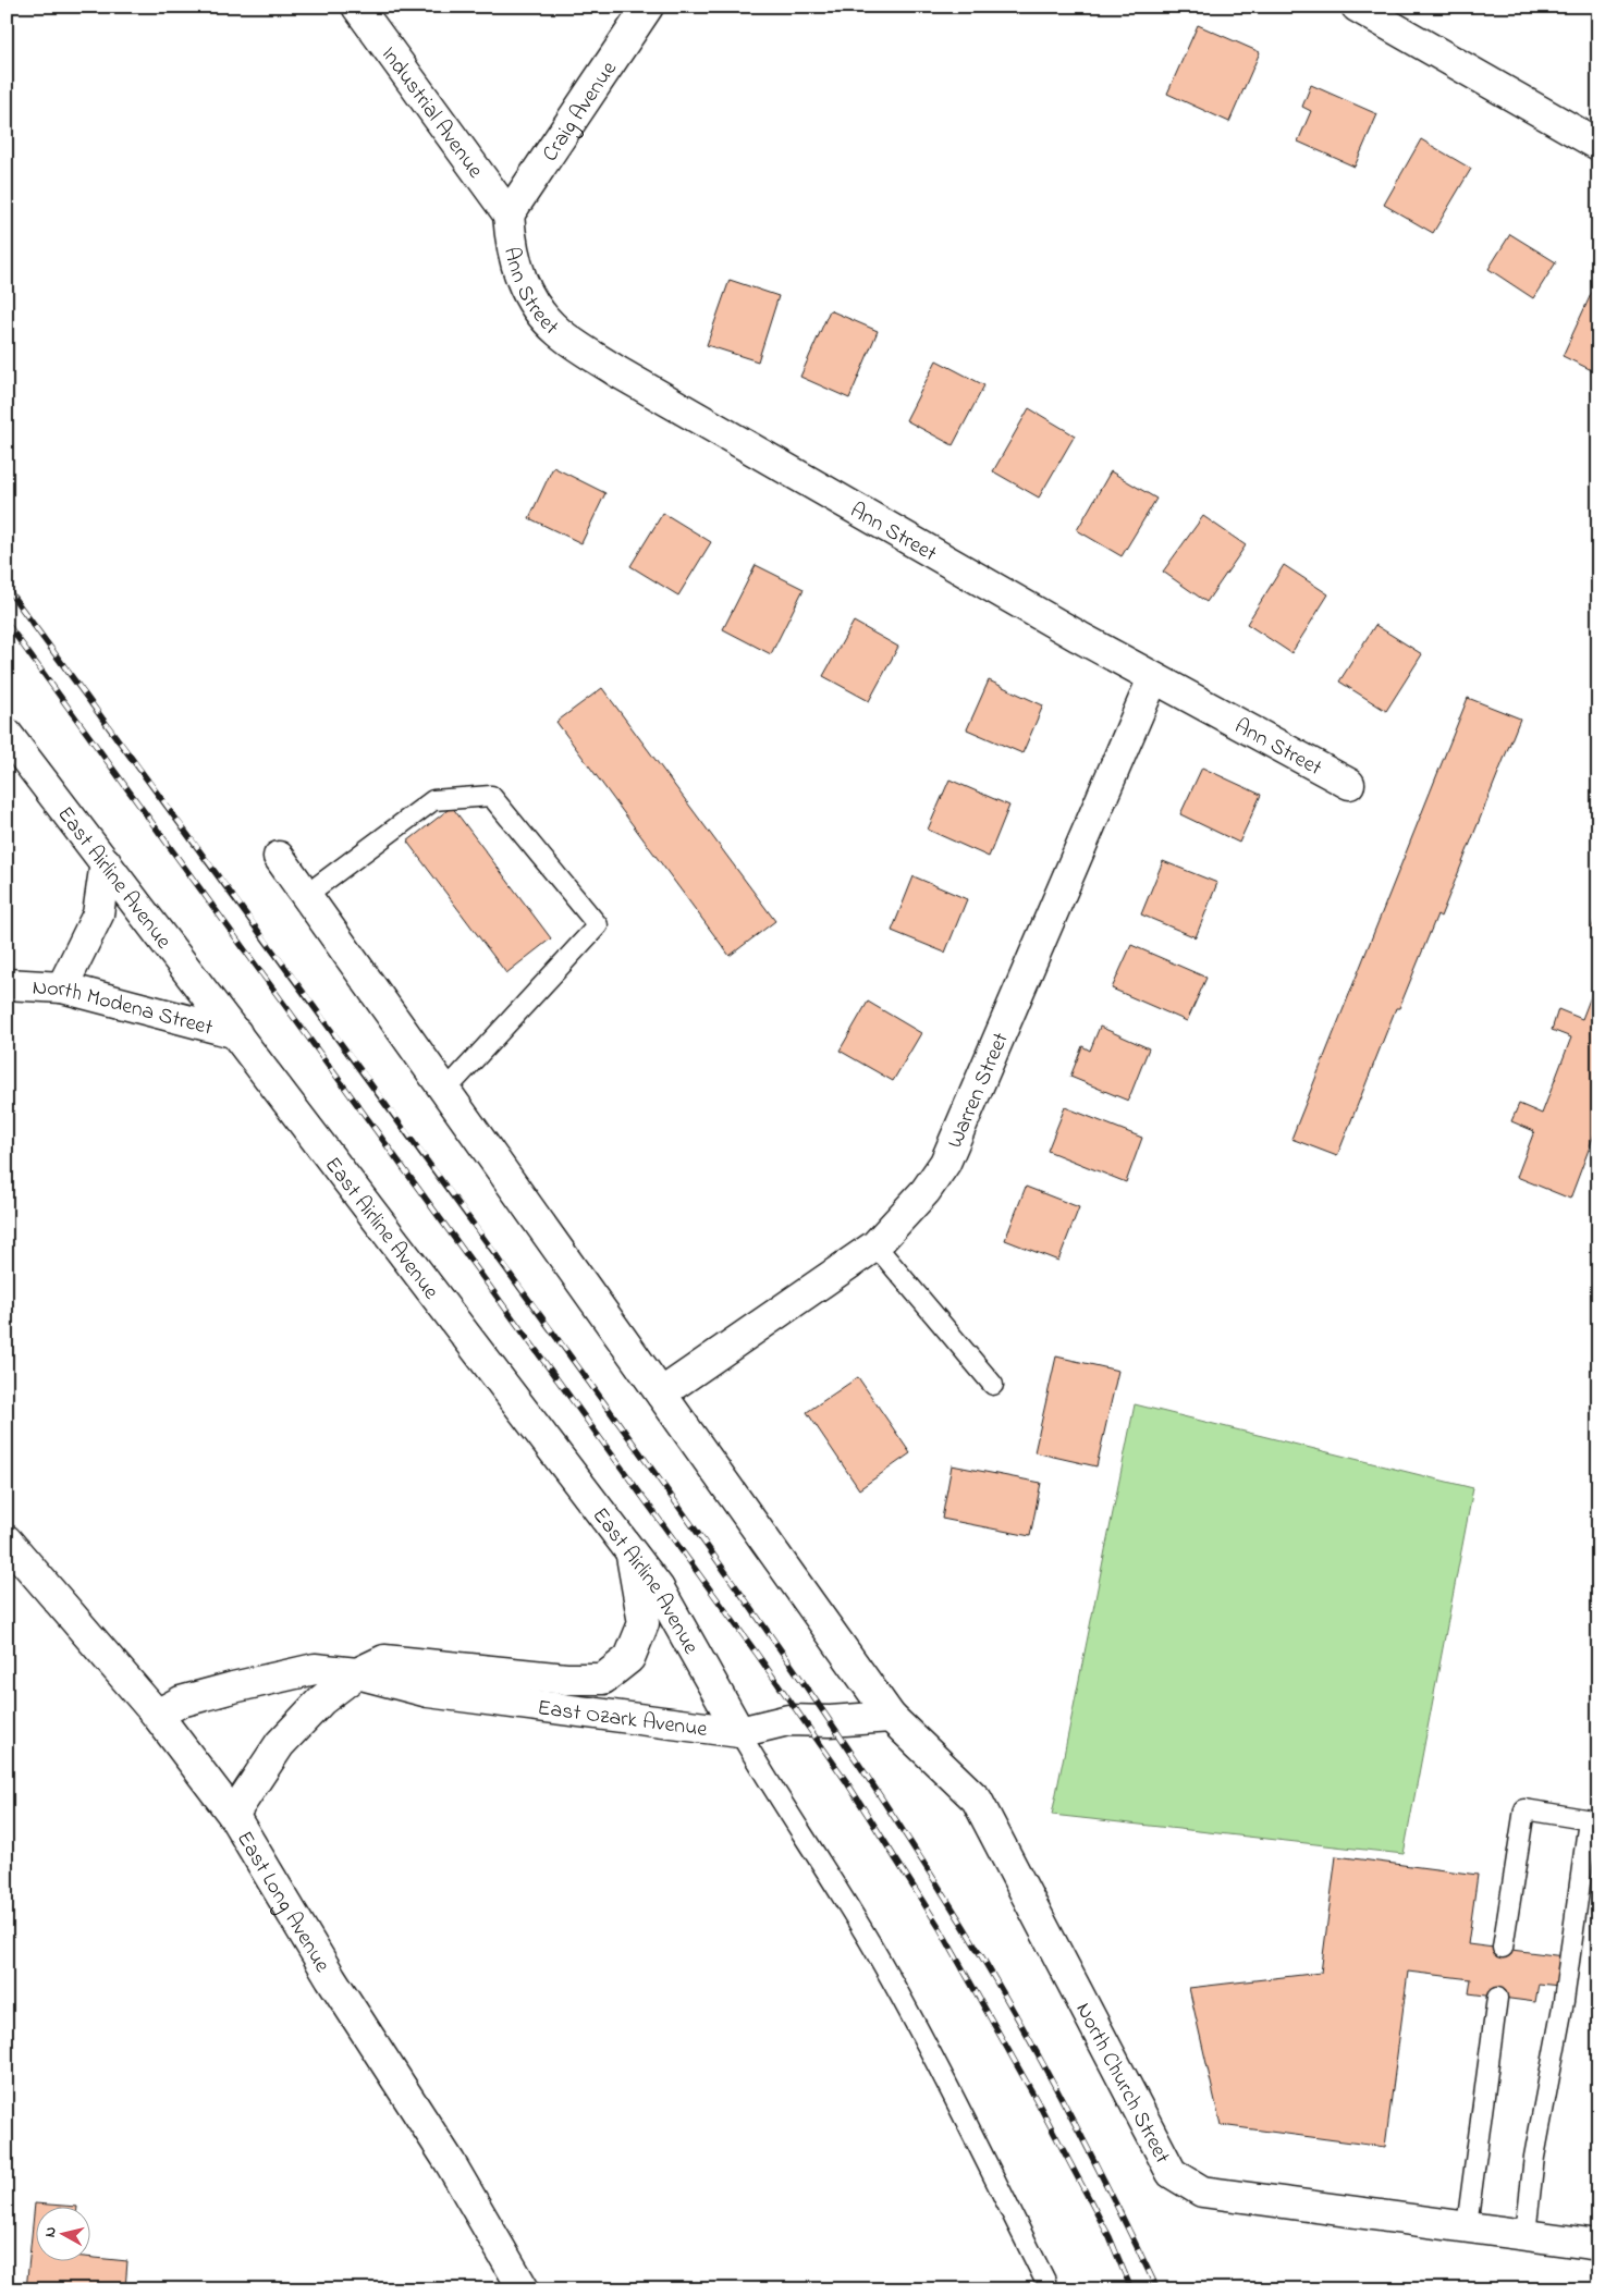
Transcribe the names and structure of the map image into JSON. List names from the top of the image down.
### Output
{
  "streets": {
    "street": [
      "Industrial Avenue",
      "Craig Avenue",
      "Ann Street",
      "East Airline Avenue",
      "North Modena Street",
      "Warren Street",
      "East Ozark Avenue",
      "East Long Avenue",
      "North Church Street"
    ]
  },
  "crossings": [
    ["Industrial Avenue", "Craig Avenue"],
    ["Industrial Avenue", "Ann Street"],
    ["Craig Avenue", "Ann Street"],
    ["Ann Street", "Warren Street"],
    ["East Airline Avenue", "North Modena Street"],
    ["East Airline Avenue", "East Ozark Avenue"],
    ["East Ozark Avenue", "East Long Avenue"],
    ["East Ozark Avenue", "North Church Street"]
  ],
  "north": "left"
}
